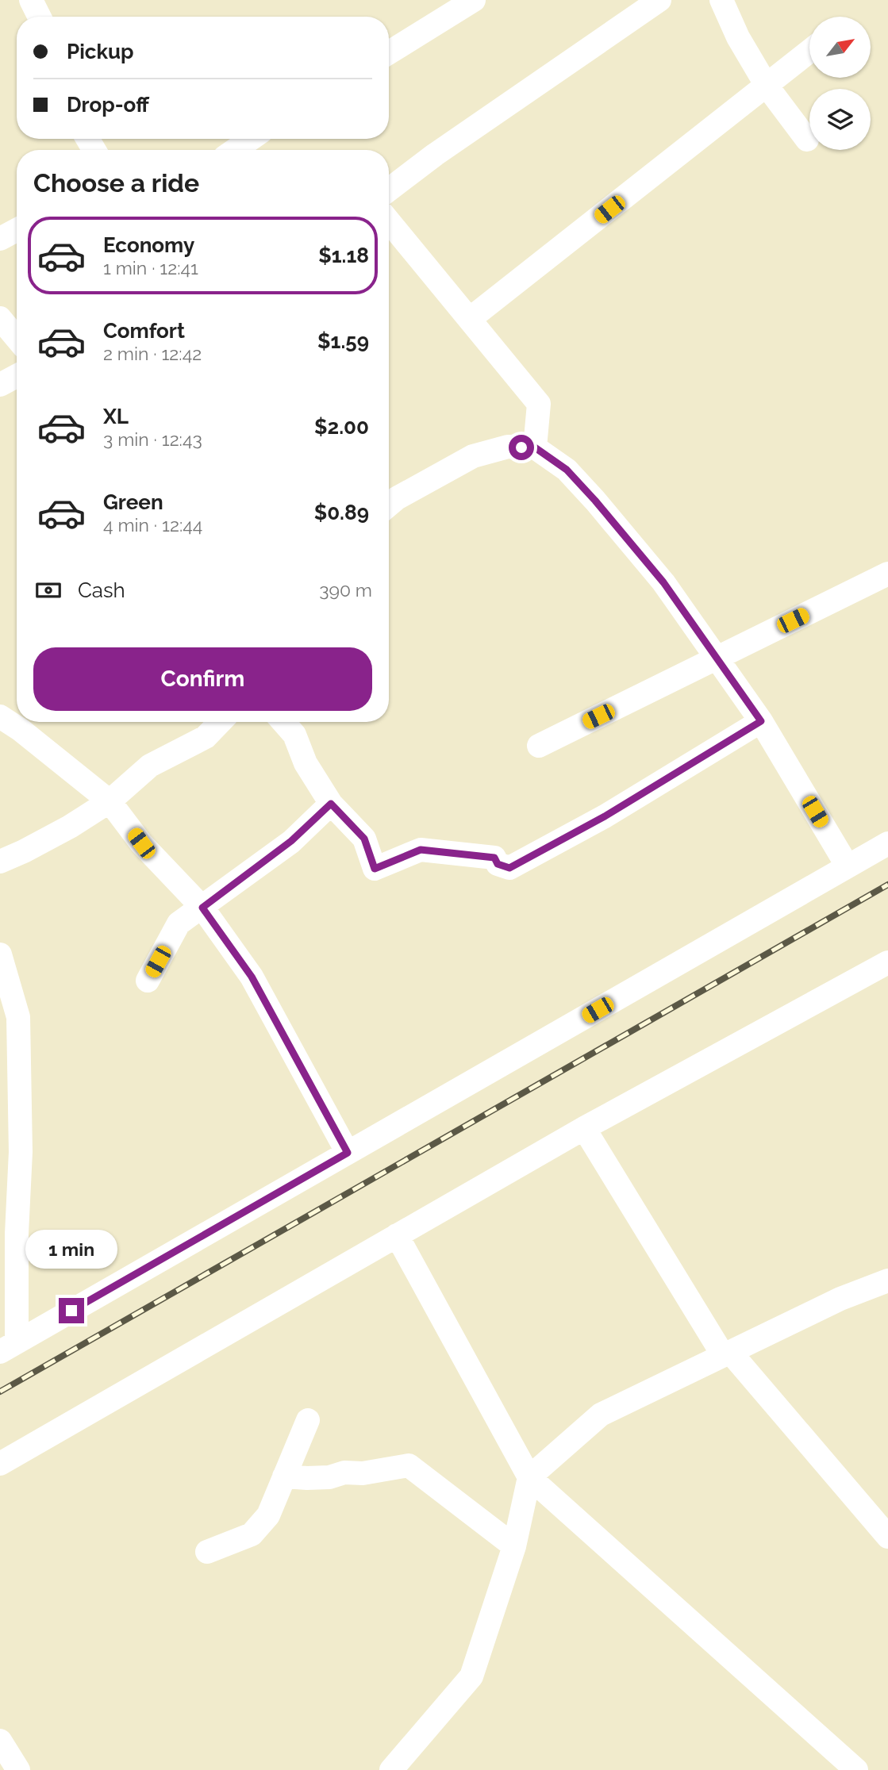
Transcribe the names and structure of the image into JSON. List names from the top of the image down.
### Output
{
  "north": "top right",
  "page": {
    "banner": ["Pickup", "Drop-off"],
    "heading": "Choose a ride",
    "list": [
      {
        "name": "Economy",
        "note": "1 min · 12:41",
        "value": "$1.18"
      },
      {
        "name": "Comfort",
        "note": "2 min · 12:42",
        "value": "$1.59"
      },
      {
        "name": "XL",
        "note": "3 min · 12:43",
        "value": "$2.00"
      },
      {
        "name": "Green",
        "note": "4 min · 12:44",
        "value": "$0.89"
      }
    ],
    "pay": ["Cash", "390 m"],
    "buttons": "Confirm",
    "bubble": "1 min"
  }
}
